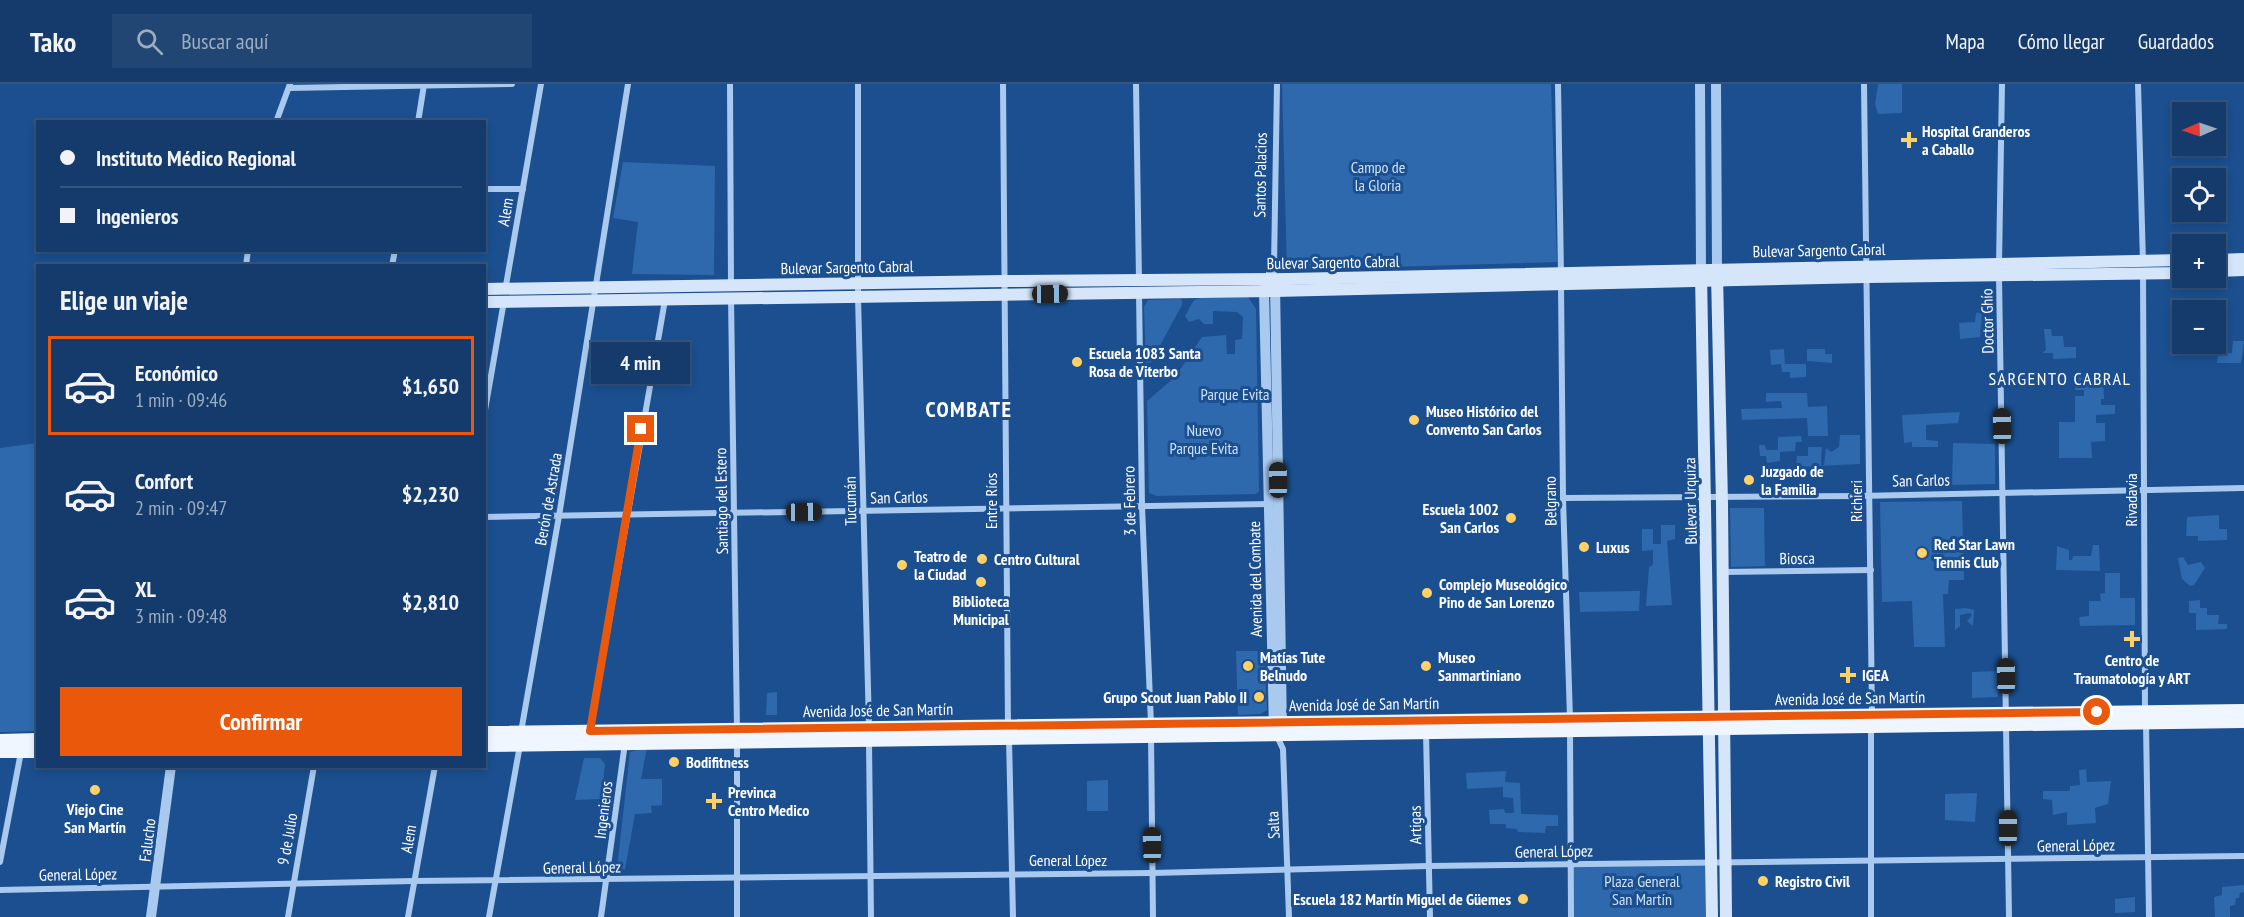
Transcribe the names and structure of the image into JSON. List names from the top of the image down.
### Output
{
  "streets": {
    "main road": ["Bulevar Sargento Cabral", "Bulevar Urquiza", "Avenida José de San Martín"],
    "street": [
      "Santos Palacios",
      "Alem",
      "Doctor Ghío",
      "San Carlos",
      "Berón de Astrada",
      "Rivadavia",
      "Santiago del Estero",
      "Tucumán",
      "Entre Ríos",
      "3 de Febrero",
      "Belgrano",
      "Richieri",
      "Biosca",
      "Avenida del Combate",
      "Ingenieros",
      "Salta",
      "Artigas",
      "9 de Julio",
      "Falucho",
      "General López"
    ]
  },
  "crossings": [
    ["Santos Palacios", "Bulevar Sargento Cabral"],
    ["Santos Palacios", "Avenida del Combate"],
    ["Alem", "Bulevar Sargento Cabral"],
    ["Alem", "General López"],
    ["Bulevar Sargento Cabral", "Doctor Ghío"],
    ["Bulevar Sargento Cabral", "Berón de Astrada"],
    ["Bulevar Sargento Cabral", "Rivadavia"],
    ["Bulevar Sargento Cabral", "Santiago del Estero"],
    ["Bulevar Sargento Cabral", "Tucumán"],
    ["Bulevar Sargento Cabral", "Entre Ríos"],
    ["Bulevar Sargento Cabral", "3 de Febrero"],
    ["Bulevar Sargento Cabral", "Belgrano"],
    ["Bulevar Sargento Cabral", "Bulevar Urquiza"],
    ["Bulevar Sargento Cabral", "Richieri"],
    ["Bulevar Sargento Cabral", "Avenida del Combate"],
    ["Doctor Ghío", "San Carlos"],
    ["Doctor Ghío", "Avenida José de San Martín"],
    ["Doctor Ghío", "General López"],
    ["San Carlos", "Berón de Astrada"],
    ["San Carlos", "Rivadavia"],
    ["San Carlos", "Santiago del Estero"],
    ["San Carlos", "Tucumán"],
    ["San Carlos", "Entre Ríos"],
    ["San Carlos", "3 de Febrero"],
    ["San Carlos", "Belgrano"],
    ["San Carlos", "Bulevar Urquiza"],
    ["San Carlos", "Richieri"],
    ["San Carlos", "Avenida del Combate"],
    ["Berón de Astrada", "Avenida José de San Martín"],
    ["Berón de Astrada", "General López"],
    ["Rivadavia", "Avenida José de San Martín"],
    ["Rivadavia", "General López"],
    ["Santiago del Estero", "Avenida José de San Martín"],
    ["Santiago del Estero", "General López"],
    ["Tucumán", "Avenida José de San Martín"],
    ["Tucumán", "General López"],
    ["Entre Ríos", "Avenida José de San Martín"],
    ["Entre Ríos", "General López"],
    ["3 de Febrero", "Avenida José de San Martín"],
    ["3 de Febrero", "General López"],
    ["Belgrano", "Avenida José de San Martín"],
    ["Belgrano", "General López"],
    ["Bulevar Urquiza", "Biosca"],
    ["Bulevar Urquiza", "Avenida José de San Martín"],
    ["Bulevar Urquiza", "General López"],
    ["Richieri", "Biosca"],
    ["Richieri", "Avenida José de San Martín"],
    ["Richieri", "General López"],
    ["Avenida del Combate", "Avenida José de San Martín"],
    ["Avenida del Combate", "Salta"],
    ["Avenida José de San Martín", "Ingenieros"],
    ["Avenida José de San Martín", "Salta"],
    ["Avenida José de San Martín", "Artigas"],
    ["Ingenieros", "General López"],
    ["Salta", "General López"],
    ["Artigas", "General López"],
    ["9 de Julio", "General López"],
    ["Falucho", "General López"]
  ],
  "districts": ["SARGENTO CABRAL", "COMBATE"],
  "parks": [
    "Campo de la Gloria",
    "Parque Evita",
    "Nuevo Parque Evita",
    "Plaza General San Martín"
  ],
  "places": {
    "health": [
      "Hospital Granderos a Caballo",
      "Centro de Traumatología y ART",
      "IGEA",
      "Previnca Centro Medico"
    ],
    "other": [
      "Escuela 1083 Santa Rosa de Viterbo",
      "Museo Histórico del Convento San Carlos",
      "Juzgado de la Familia",
      "Escuela 1002 San Carlos",
      "Luxus",
      "Red Star Lawn Tennis Club",
      "Centro Cultural",
      "Teatro de la Ciudad",
      "Biblioteca Municipal",
      "Complejo Museológico Pino de San Lorenzo",
      "Matías Tute Belnudo",
      "Museo Sanmartiniano",
      "Grupo Scout Juan Pablo II",
      "Bodifitness",
      "Viejo Cine San Martín",
      "Registro Civil",
      "Escuela 182 Martín Miguel de Güemes"
    ]
  },
  "north": "left",
  "page": {
    "header": "Tako",
    "search": "Buscar aquí",
    "nav": ["Mapa", "Cómo llegar", "Guardados"],
    "map_buttons": ["+", "−"],
    "banner": ["Instituto Médico Regional", "Ingenieros"],
    "heading": "Elige un viaje",
    "list": [
      {
        "name": "Económico",
        "note": "1 min · 09:46",
        "value": "$1,650"
      },
      {
        "name": "Confort",
        "note": "2 min · 09:47",
        "value": "$2,230"
      },
      {
        "name": "XL",
        "note": "3 min · 09:48",
        "value": "$2,810"
      }
    ],
    "bubble": "4 min",
    "buttons": "Confirmar"
  }
}
